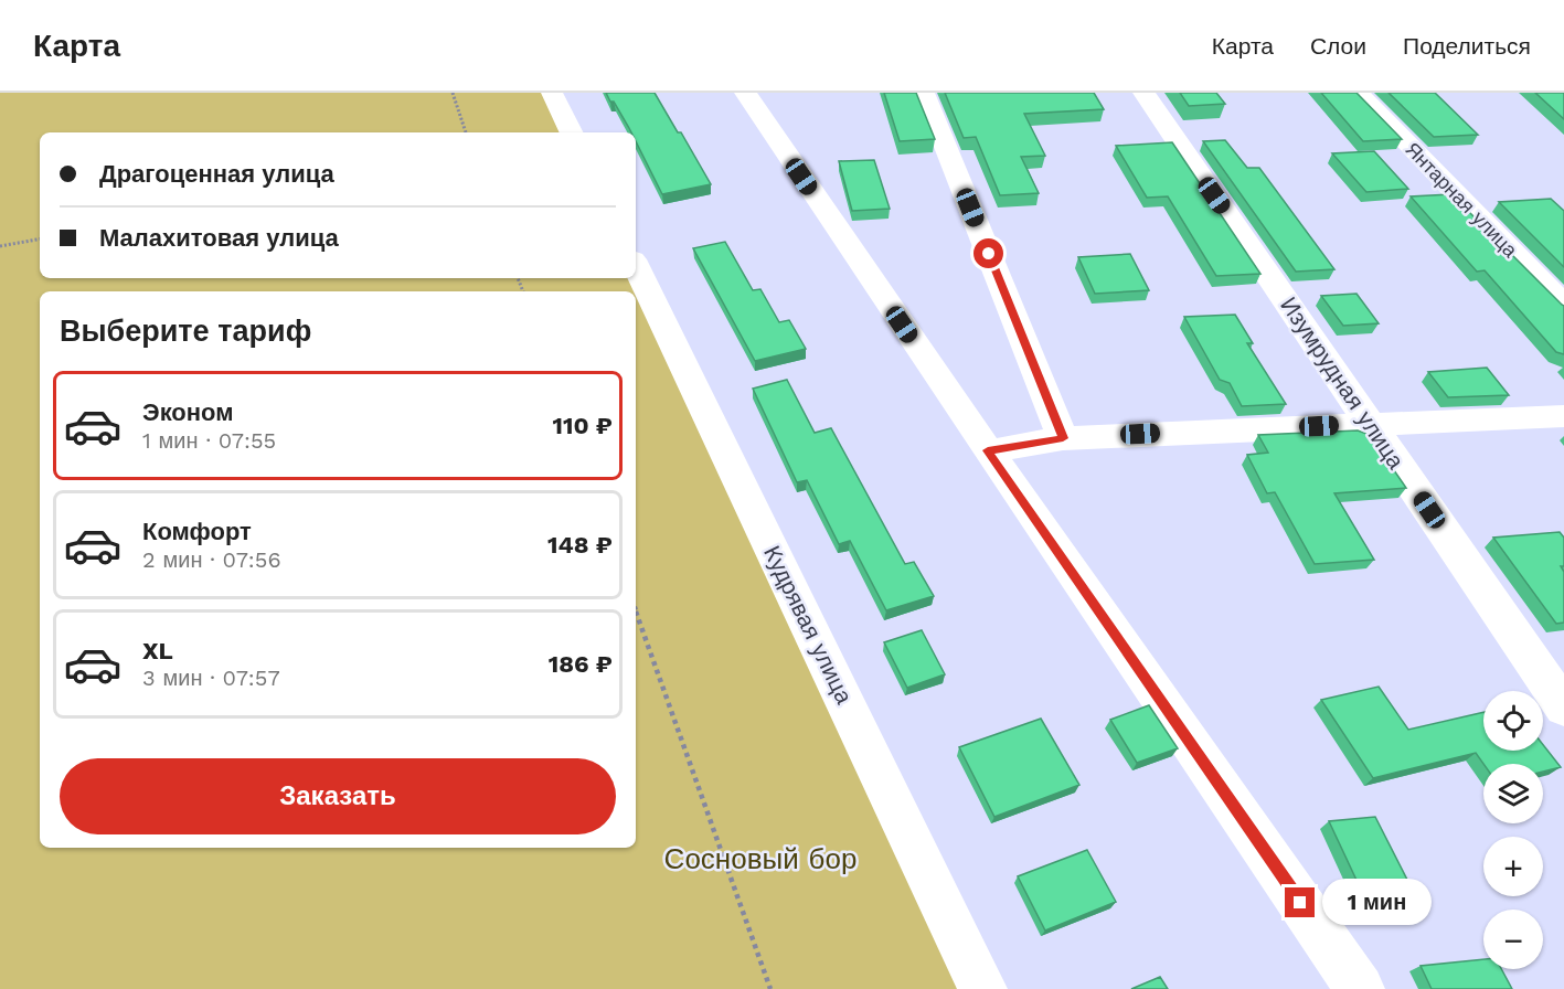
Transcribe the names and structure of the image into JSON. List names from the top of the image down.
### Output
{
  "streets": {
    "street": ["Янтарная улица", "Изумрудная улица", "Кудрявая улица"]
  },
  "parks": ["Сосновый бор"],
  "page": {
    "header": "Карта",
    "nav": ["Карта", "Слои", "Поделиться"],
    "banner": ["Драгоценная улица", "Малахитовая улица"],
    "heading": "Выберите тариф",
    "list": [
      {
        "name": "Эконом",
        "note": "1 мин · 07:55",
        "value": "110 ₽"
      },
      {
        "name": "Комфорт",
        "note": "2 мин · 07:56",
        "value": "148 ₽"
      },
      {
        "name": "XL",
        "note": "3 мин · 07:57",
        "value": "186 ₽"
      }
    ],
    "map_buttons": ["+", "−"],
    "buttons": "Заказать",
    "bubble": "1 мин"
  }
}
